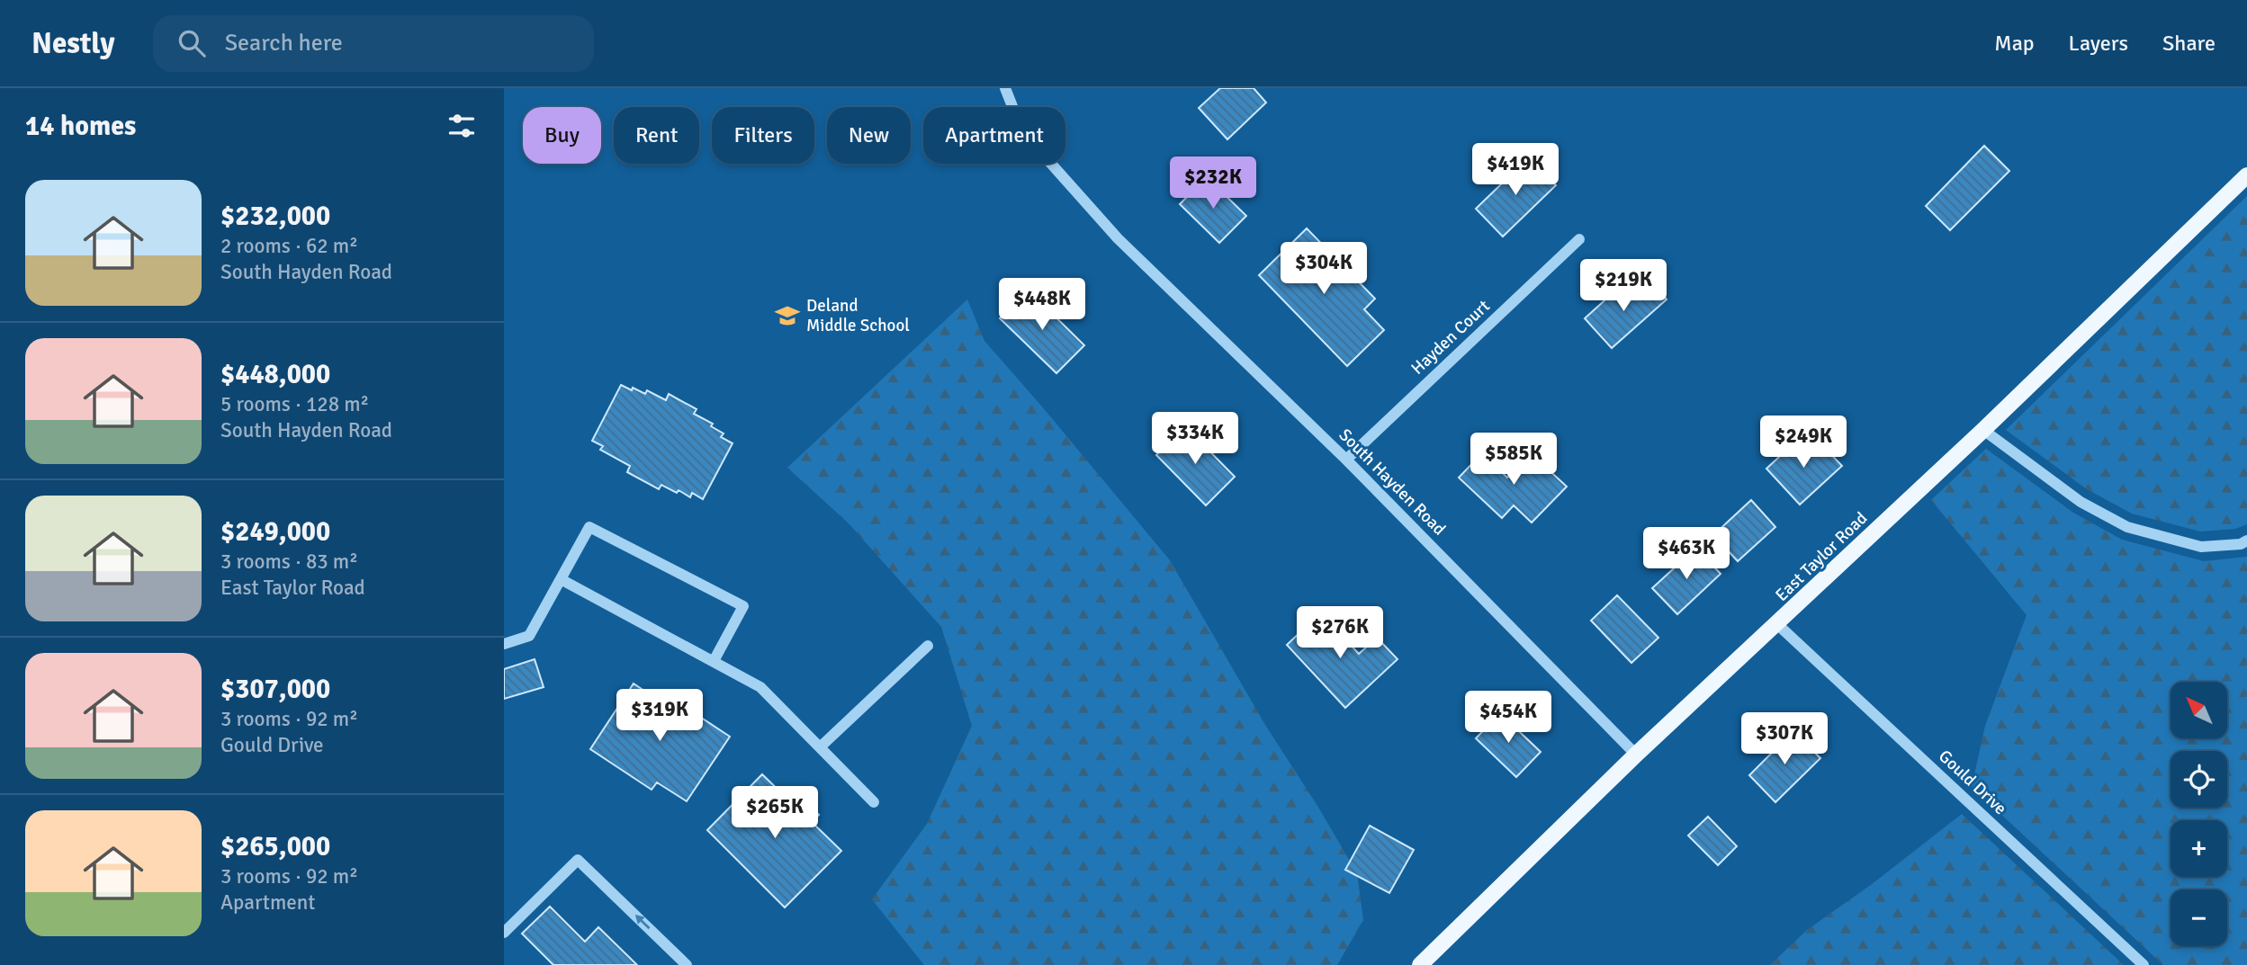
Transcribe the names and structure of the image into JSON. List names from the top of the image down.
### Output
{
  "streets": {
    "main road": ["East Taylor Road"],
    "street": ["Hayden Court", "South Hayden Road", "Gould Drive"]
  },
  "crossings": [
    ["Hayden Court", "South Hayden Road"],
    ["South Hayden Road", "East Taylor Road"],
    ["East Taylor Road", "Gould Drive"]
  ],
  "places": {
    "school or university": ["Deland Middle School"]
  },
  "north": "top left",
  "page": {
    "header": "Nestly",
    "search": "Search here",
    "nav": ["Map", "Layers", "Share"],
    "heading": "14 homes",
    "chip": [
      "Buy",
      "Rent",
      "Filters",
      "New",
      "Apartment"
    ],
    "price": [
      "$419K",
      "$232K",
      "$304K",
      "$219K",
      "$448K",
      "$334K",
      "$249K",
      "$585K",
      "$463K",
      "$276K",
      "$319K",
      "$454K",
      "$307K",
      "$265K"
    ],
    "list": [
      {
        "name": "$232,000",
        "note": "2 rooms · 62 m² · South Hayden Road"
      },
      {
        "name": "$448,000",
        "note": "5 rooms · 128 m² · South Hayden Road"
      },
      {
        "name": "$249,000",
        "note": "3 rooms · 83 m² · East Taylor Road"
      },
      {
        "name": "$307,000",
        "note": "3 rooms · 92 m² · Gould Drive"
      },
      {
        "name": "$265,000",
        "note": "3 rooms · 92 m² · Apartment"
      }
    ],
    "map_buttons": ["+", "−"]
  }
}
